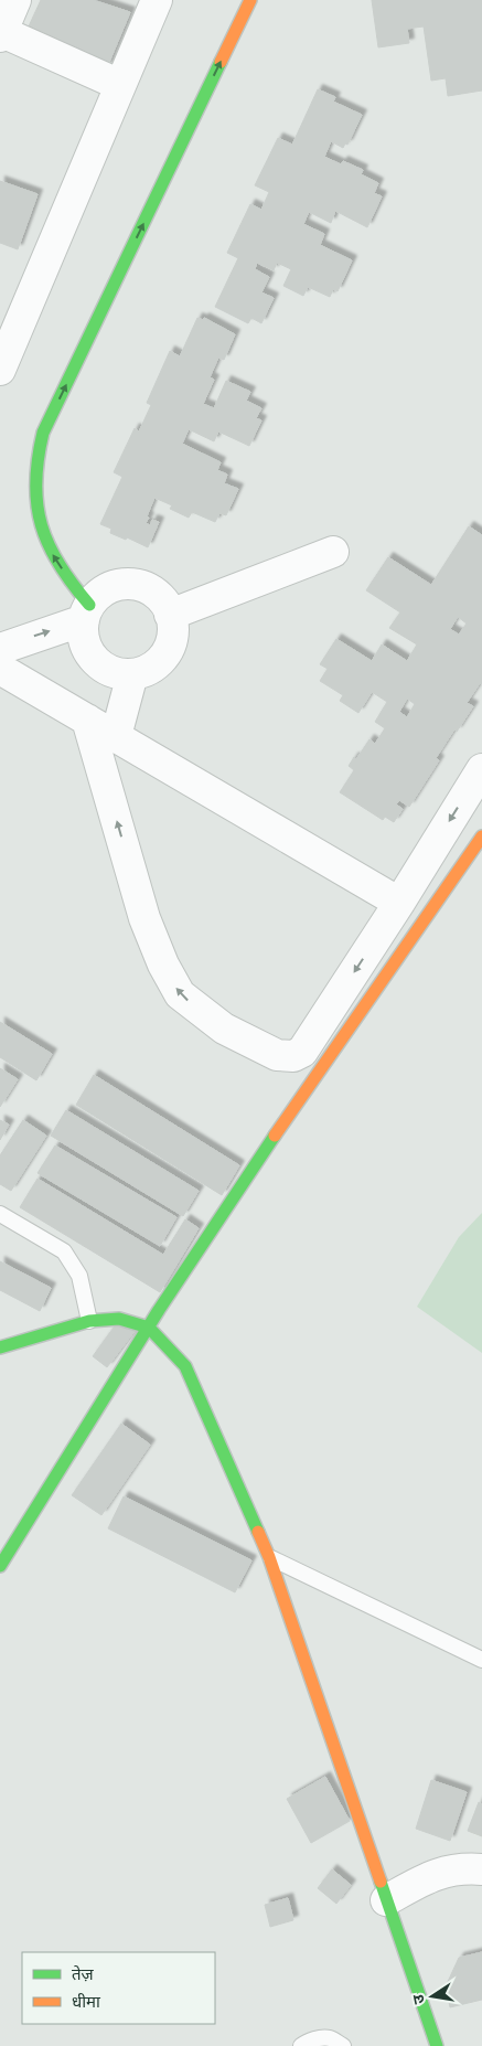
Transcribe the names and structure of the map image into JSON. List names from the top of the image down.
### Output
{
  "legend": ["तेज़", "धीमा"],
  "north": "left"
}
